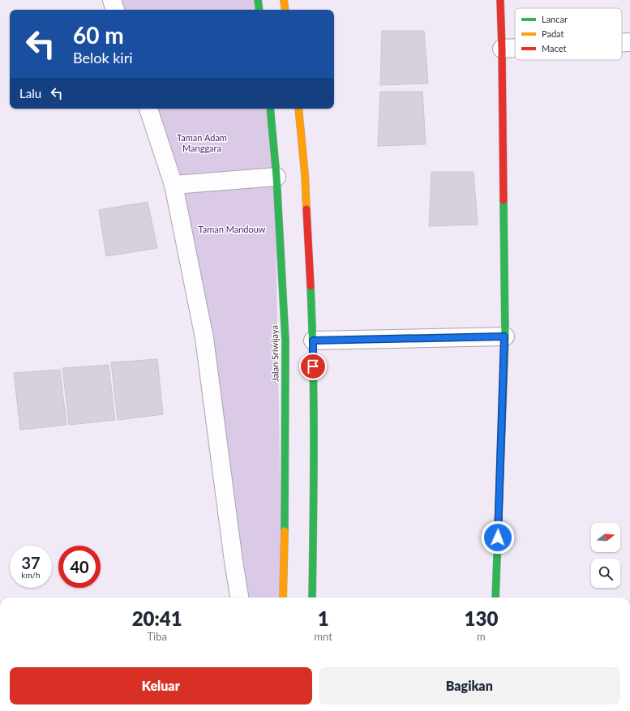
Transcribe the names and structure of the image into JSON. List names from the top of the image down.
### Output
{
  "streets": {
    "main road": ["Jalan Sriwijaya"]
  },
  "parks": ["Taman Adam Manggara", "Taman Mandouw"],
  "legend": ["Lancar", "Padat", "Macet"],
  "north": "right",
  "page": {
    "turn": ["60 m", "Belok kiri"],
    "then": "Lalu",
    "speed": "37 km/h",
    "limit": "40",
    "eta": [
      "20:41",
      "Tiba",
      "1",
      "mnt",
      "130",
      "m"
    ],
    "buttons": ["Keluar", "Bagikan"]
  }
}
